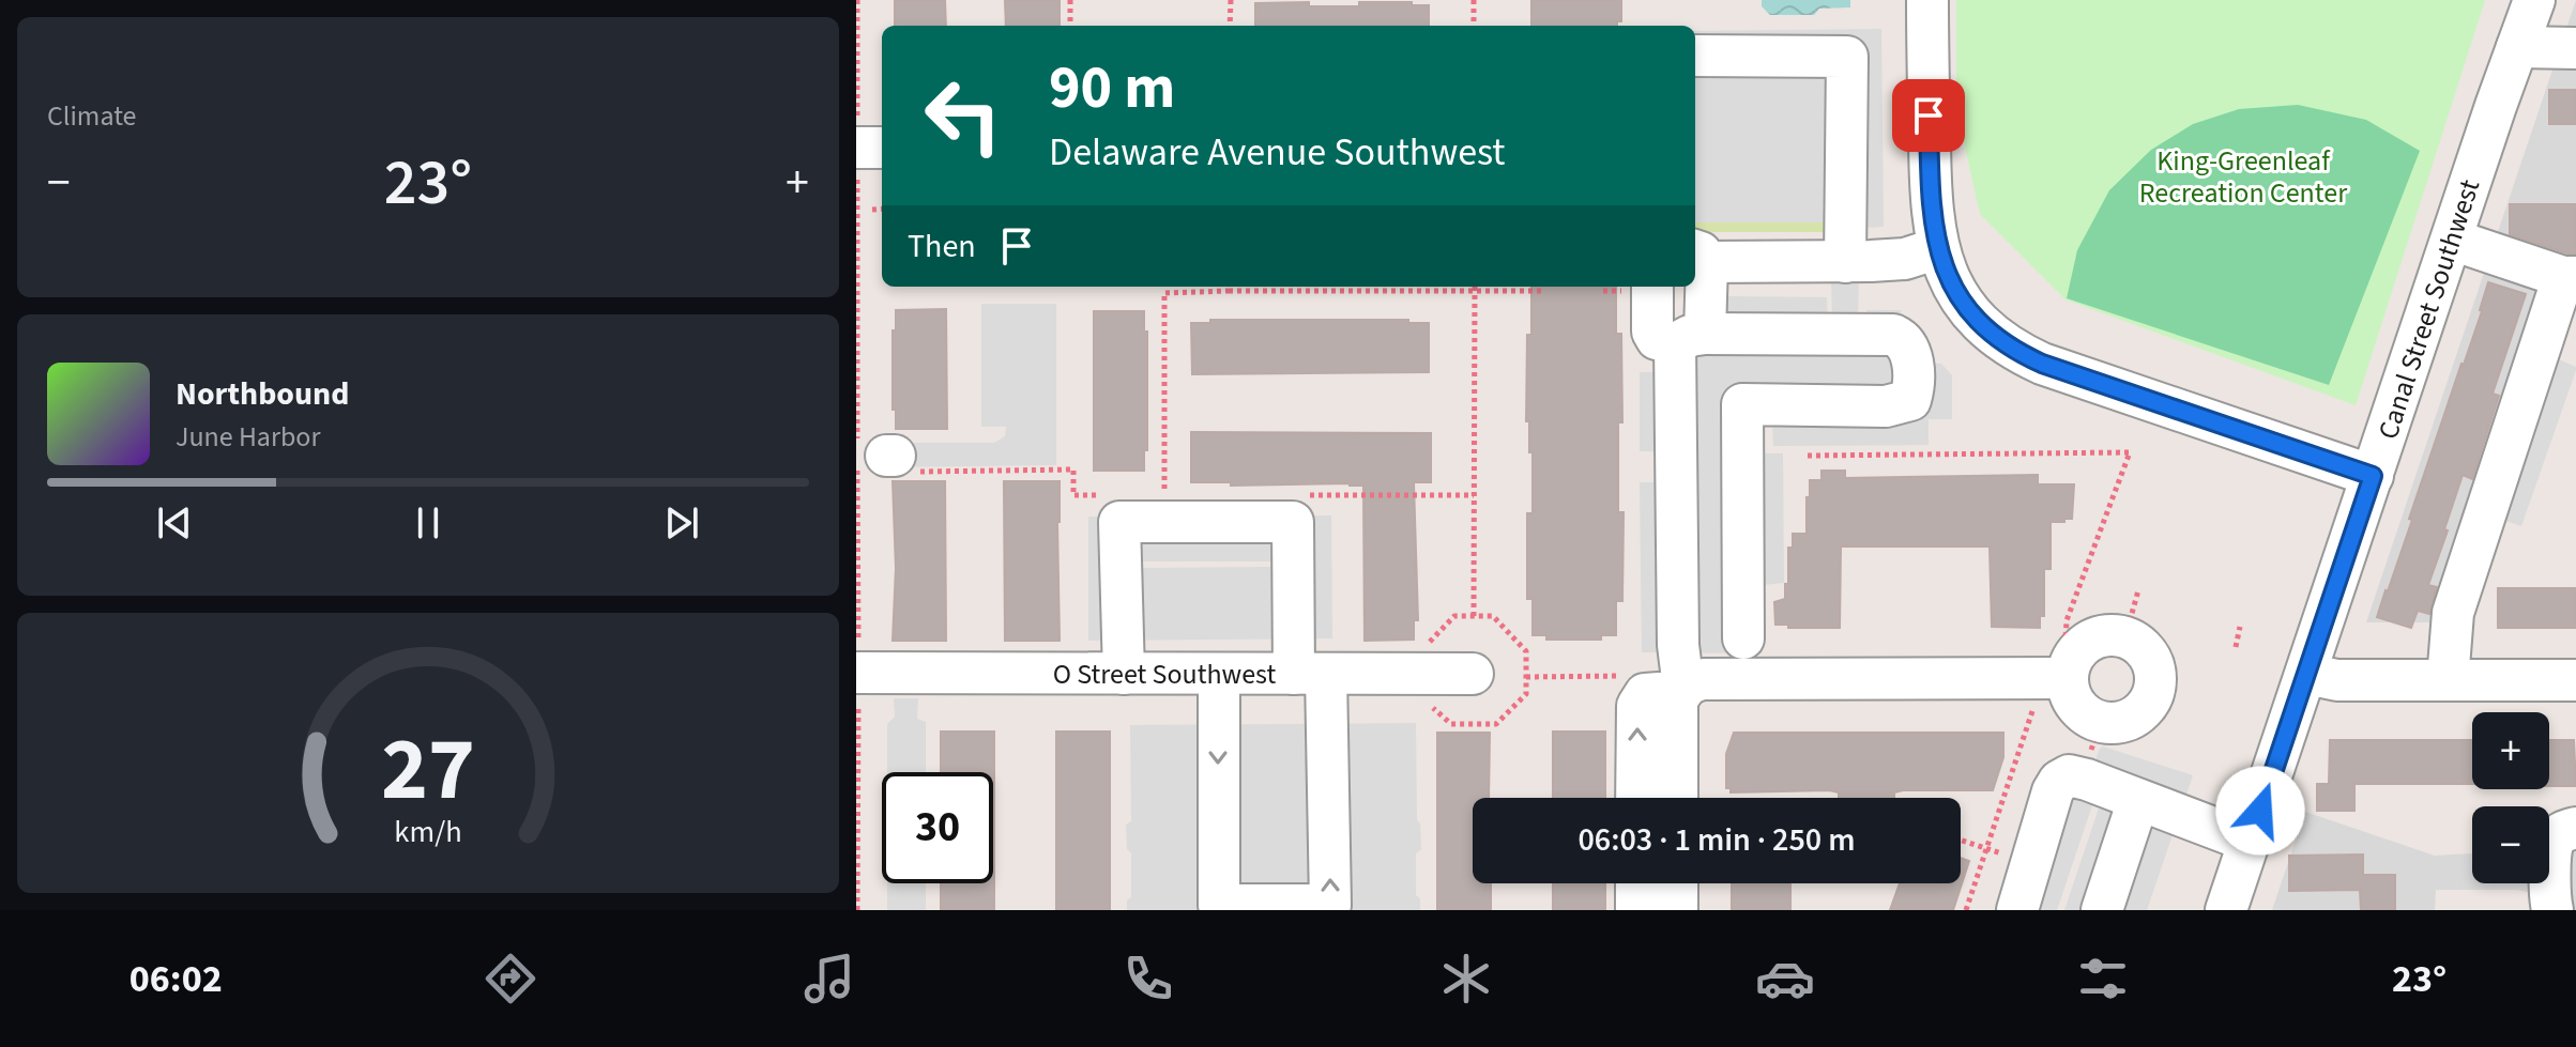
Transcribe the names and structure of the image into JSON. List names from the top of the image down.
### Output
{
  "streets": {
    "street": ["Canal Street Southwest", "O Street Southwest"]
  },
  "parks": ["King-Greenleaf Recreation Center"],
  "page": {
    "tile": "Climate",
    "turn": ["90 m", "Delaware Avenue Southwest"],
    "heat": ["−", "23°", "+"],
    "then": "Then",
    "song": ["Northbound", "June Harbor"],
    "map_buttons": ["+", "−"],
    "limit": "30",
    "trip": "06:03 · 1 min · 250 m",
    "tabs": ["06:02", "23°"],
    "gauge": ["27", "km/h"]
  }
}
